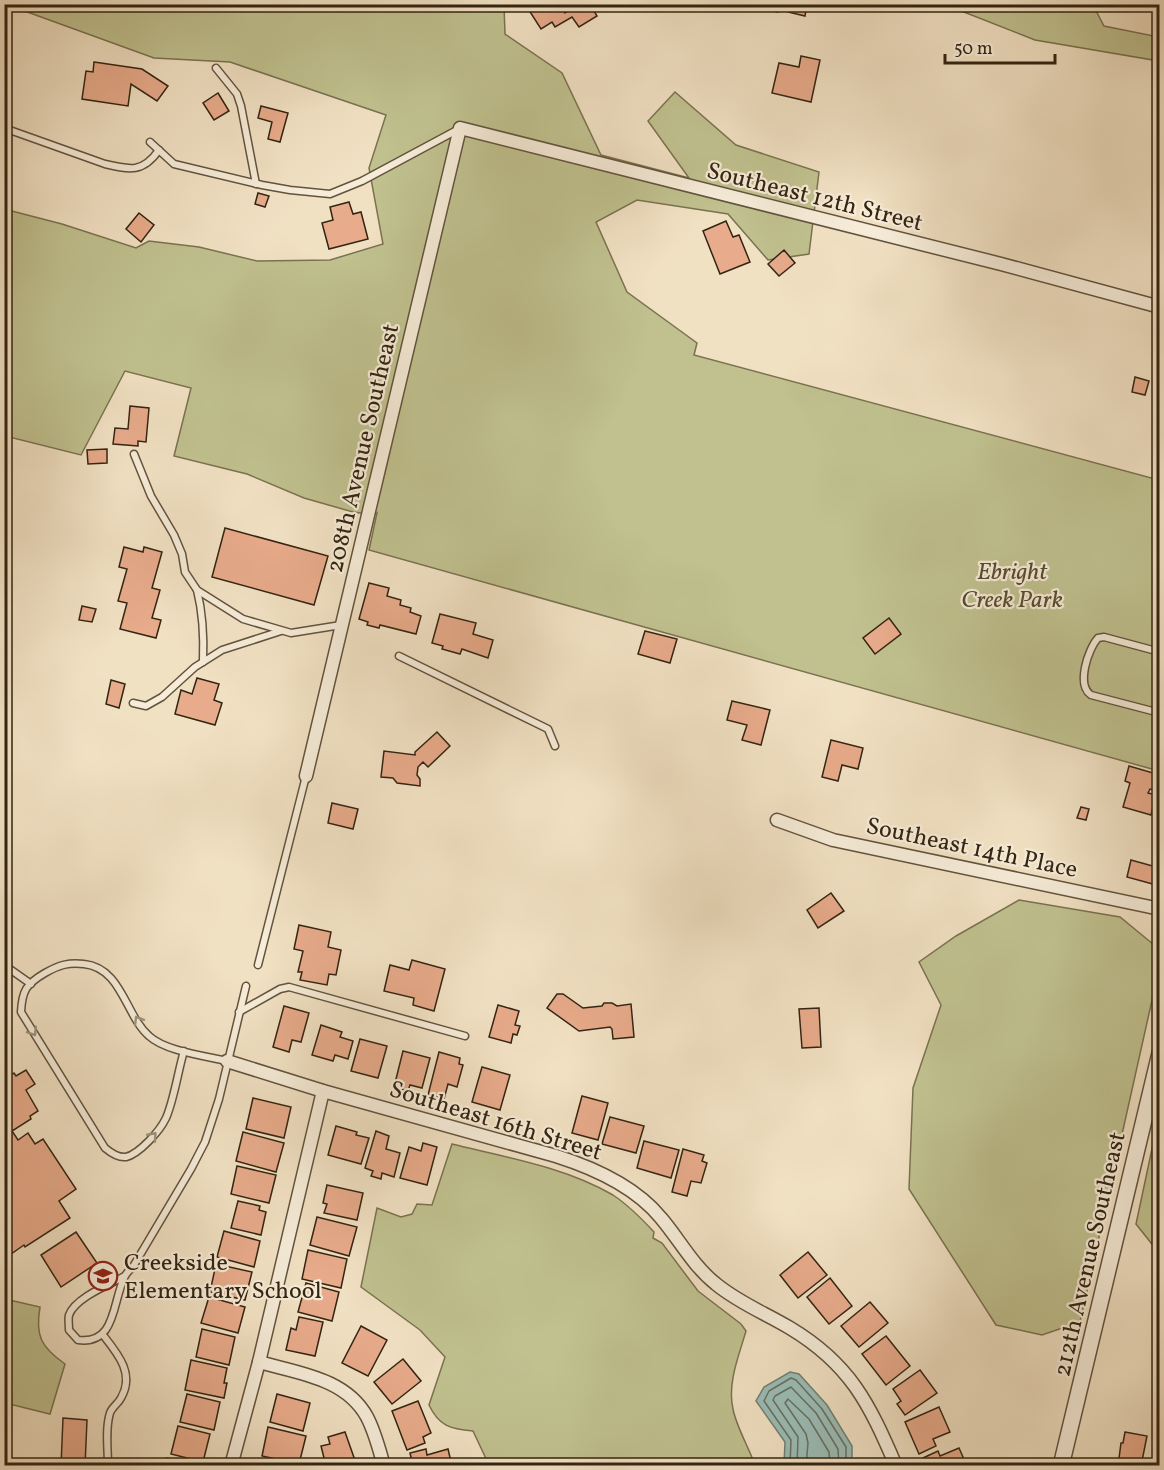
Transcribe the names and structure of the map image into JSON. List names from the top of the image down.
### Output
{
  "streets": {
    "street": [
      "Southeast 12th Street",
      "208th Avenue Southeast",
      "Southeast 14th Place",
      "Southeast 16th Street",
      "212th Avenue Southeast"
    ]
  },
  "crossings": [
    ["Southeast 12th Street", "208th Avenue Southeast"]
  ],
  "parks": ["Ebright Creek Park"],
  "places": {
    "school or university": ["Creekside Elementary School"]
  },
  "scale_bar": "50 m"
}
